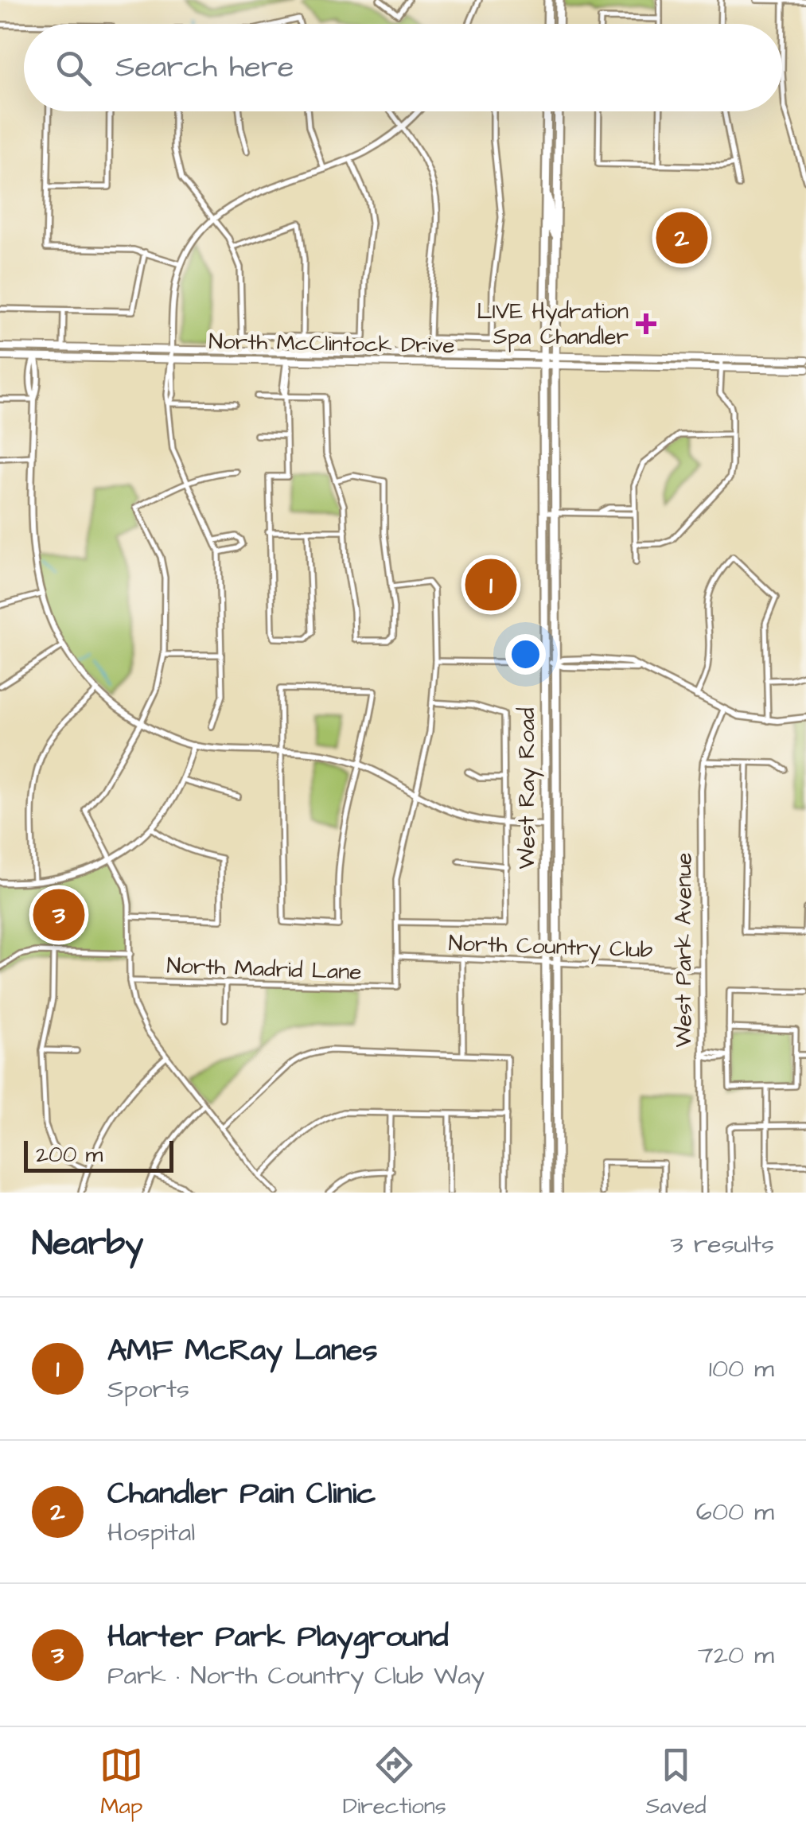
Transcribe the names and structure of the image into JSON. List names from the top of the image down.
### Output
{
  "streets": {
    "main road": ["North McClintock Drive", "West Ray Road"],
    "street": ["North Country Club", "West Park Avenue", "North Madrid Lane"]
  },
  "crossings": [
    ["North McClintock Drive", "West Ray Road"],
    ["West Ray Road", "North Country Club"],
    ["North Country Club", "West Park Avenue"],
    ["North Country Club", "North Madrid Lane"]
  ],
  "places": {
    "health": ["LIVE Hydration Spa Chandler"]
  },
  "scale_bar": "200 m",
  "page": {
    "search": "Search here",
    "pins": ["2", "1", "3"],
    "scale": "200 m",
    "heading": ["Nearby", "3 results"],
    "list": [
      {
        "mark": "1",
        "name": "AMF McRay Lanes",
        "note": "Sports",
        "value": "100 m"
      },
      {
        "mark": "2",
        "name": "Chandler Pain Clinic",
        "note": "Hospital",
        "value": "600 m"
      },
      {
        "mark": "3",
        "name": "Harter Park Playground",
        "note": "Park · North Country Club Way",
        "value": "720 m"
      }
    ],
    "nav": ["Map", "Directions", "Saved"]
  }
}
